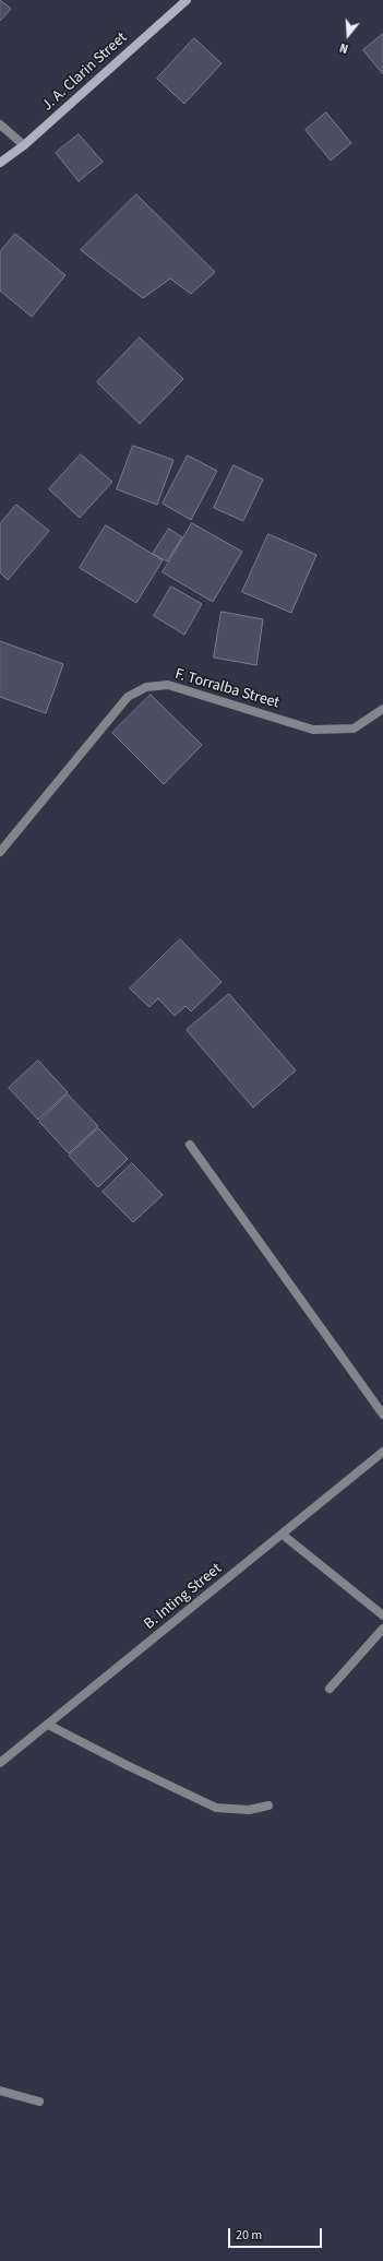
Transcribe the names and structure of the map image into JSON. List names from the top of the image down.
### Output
{
  "streets": {
    "main road": ["J. A. Clarin Street"],
    "street": ["F. Torralba Street", "B. Inting Street"]
  },
  "scale_bar": "20 m",
  "north": "bottom"
}
